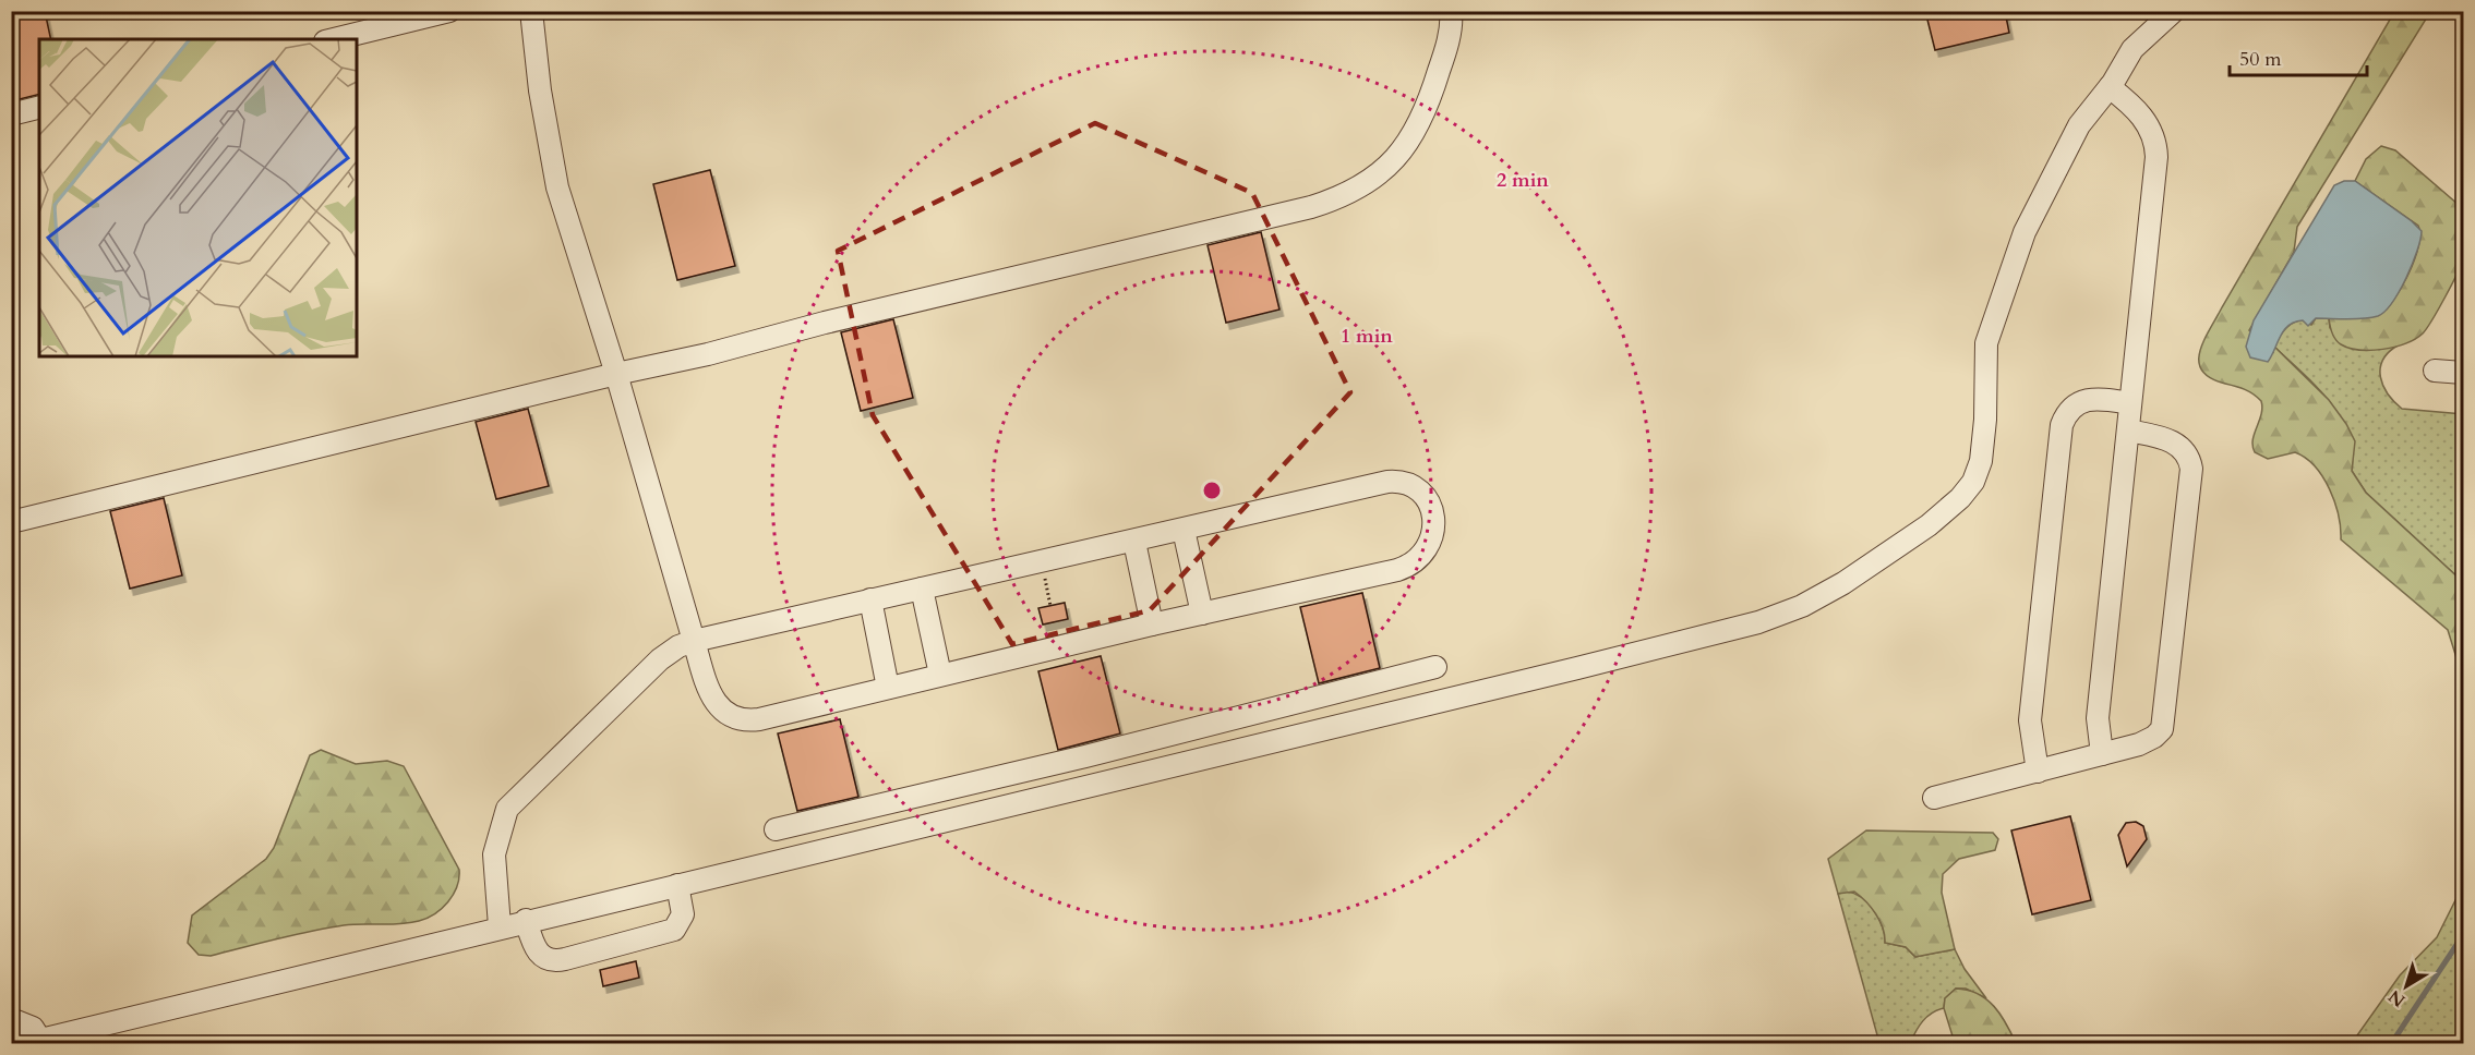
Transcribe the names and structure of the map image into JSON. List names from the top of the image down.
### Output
{
  "scale_bar": "50 m",
  "north": "bottom left",
  "rings": ["2 min", "1 min"]
}
